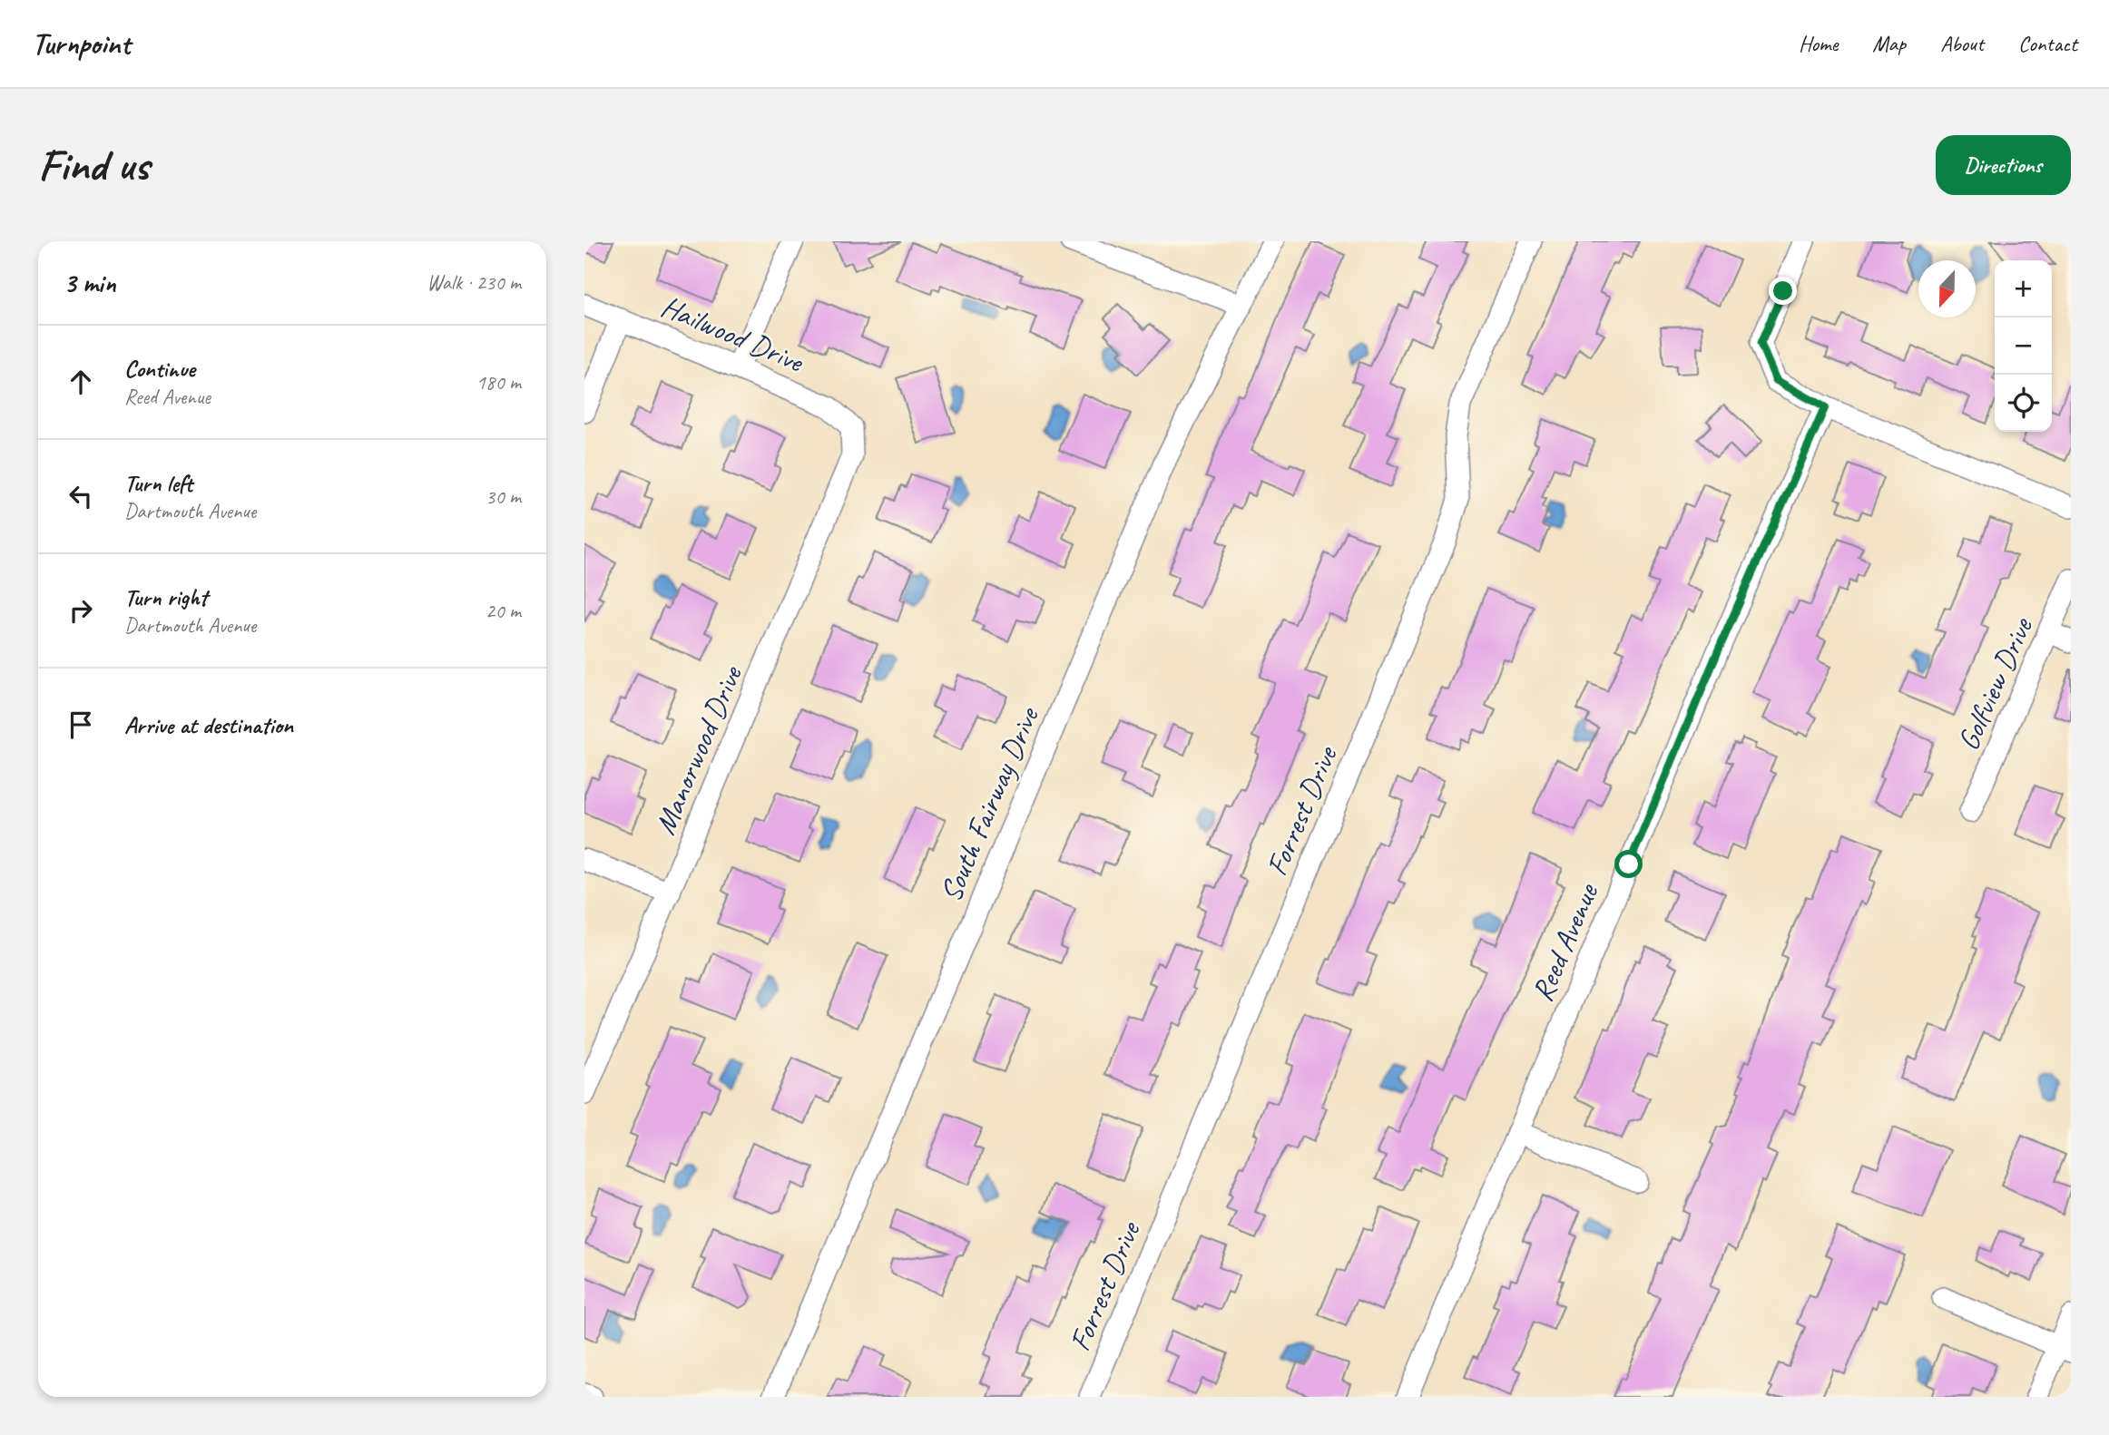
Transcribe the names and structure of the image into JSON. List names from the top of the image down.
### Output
{
  "streets": {
    "street": [
      "Hailwood Drive",
      "Golfview Drive",
      "Manorwood Drive",
      "South Fairway Drive",
      "Forrest Drive",
      "Reed Avenue"
    ]
  },
  "crossings": [
    ["Hailwood Drive", "Manorwood Drive"]
  ],
  "north": "bottom",
  "page": {
    "header": "Turnpoint",
    "nav": [
      "Home",
      "Map",
      "About",
      "Contact"
    ],
    "buttons": "Directions",
    "title": "Find us",
    "heading": ["3 min", "Walk · 230 m"],
    "map_buttons": ["+", "−"],
    "list": [
      ["Continue", "Reed Avenue", "180 m"],
      ["Turn left", "Dartmouth Avenue", "30 m"],
      ["Turn right", "Dartmouth Avenue", "20 m"],
      "Arrive at destination"
    ]
  }
}
